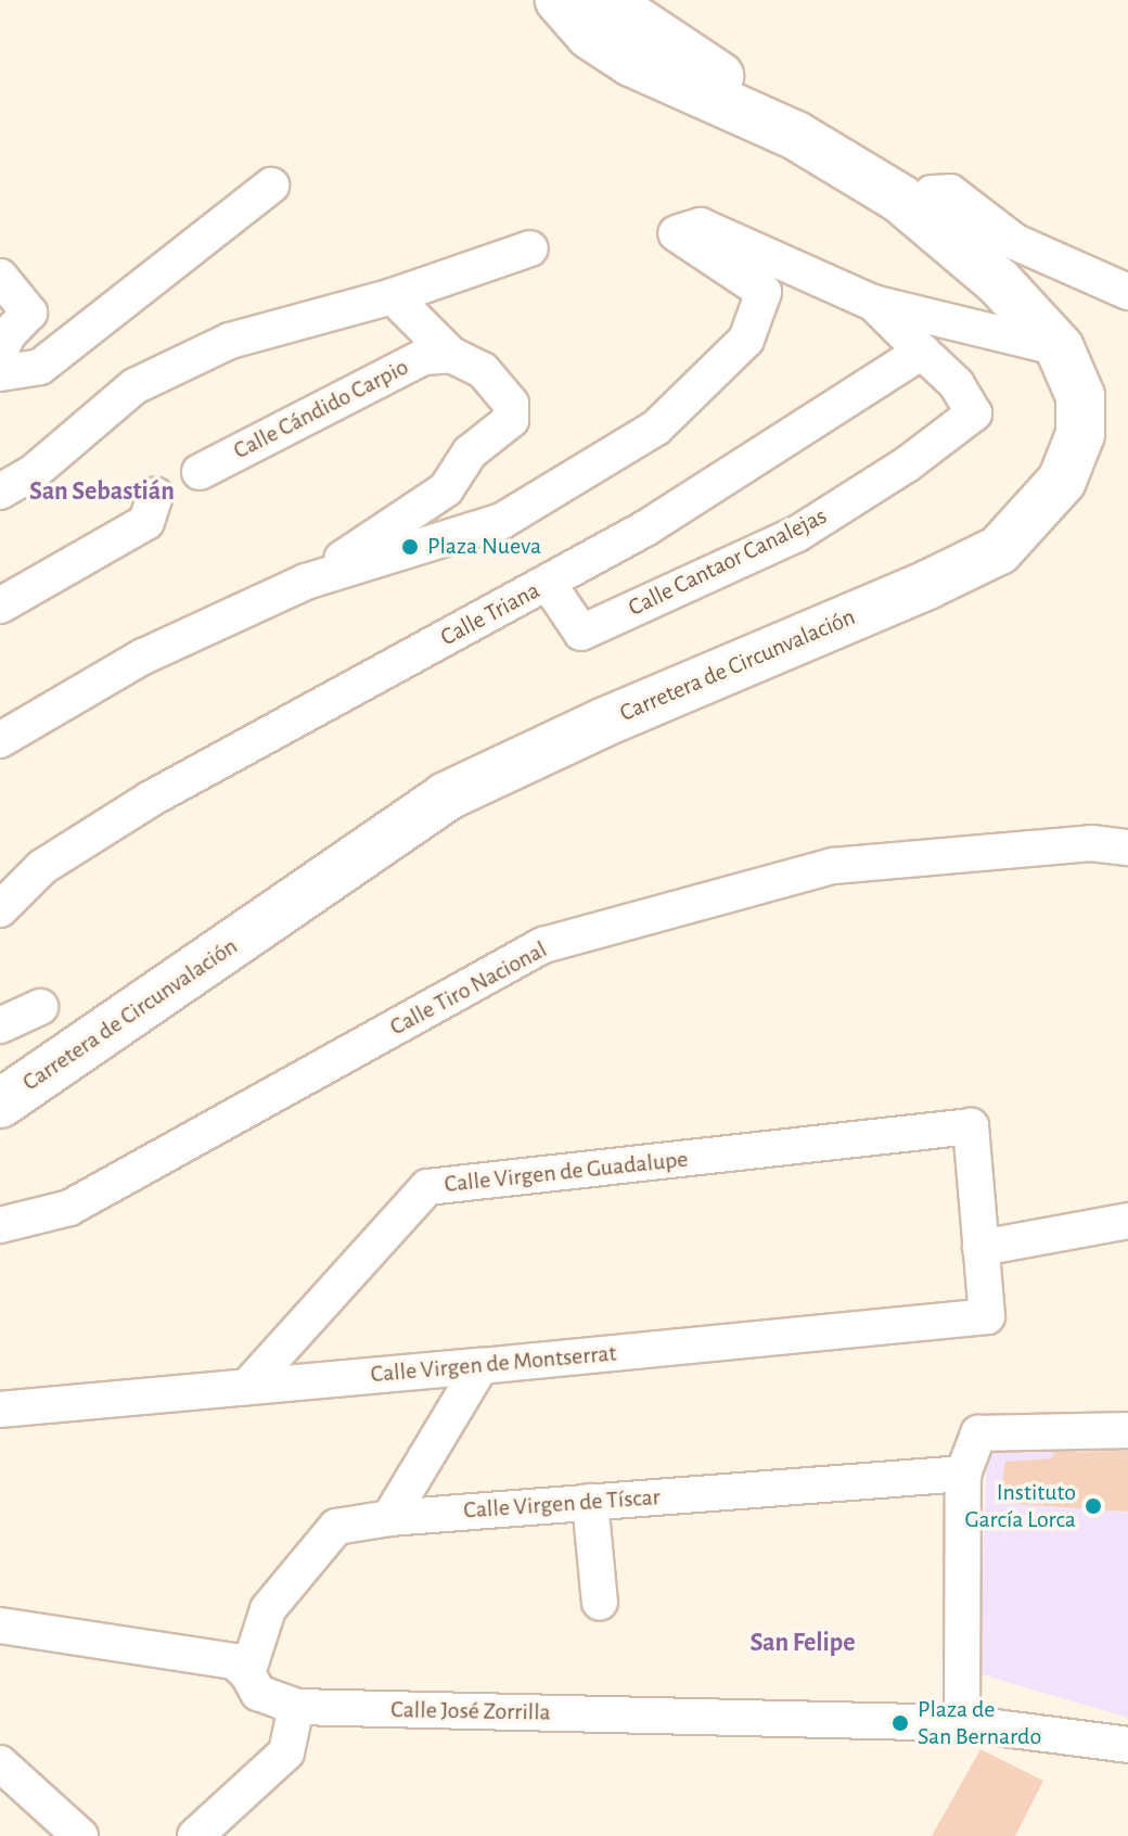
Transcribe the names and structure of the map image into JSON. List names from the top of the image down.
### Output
{
  "streets": {
    "main road": ["Carretera de Circunvalación"],
    "street": [
      "Calle Cándido Carpio",
      "Calle Cantaor Canalejas",
      "Calle Triana",
      "Calle Tiro Nacional",
      "Calle Virgen de Guadalupe",
      "Calle Virgen de Montserrat",
      "Calle Virgen de Tíscar",
      "Calle José Zorrilla"
    ]
  },
  "crossings": [
    ["Calle Cantaor Canalejas", "Calle Triana"],
    ["Calle Virgen de Guadalupe", "Calle Virgen de Montserrat"],
    ["Calle Virgen de Tíscar", "Calle José Zorrilla"]
  ],
  "districts": ["San Sebastián", "San Felipe"],
  "places": ["Plaza Nueva", "Instituto García Lorca", "Plaza de San Bernardo"]
}
